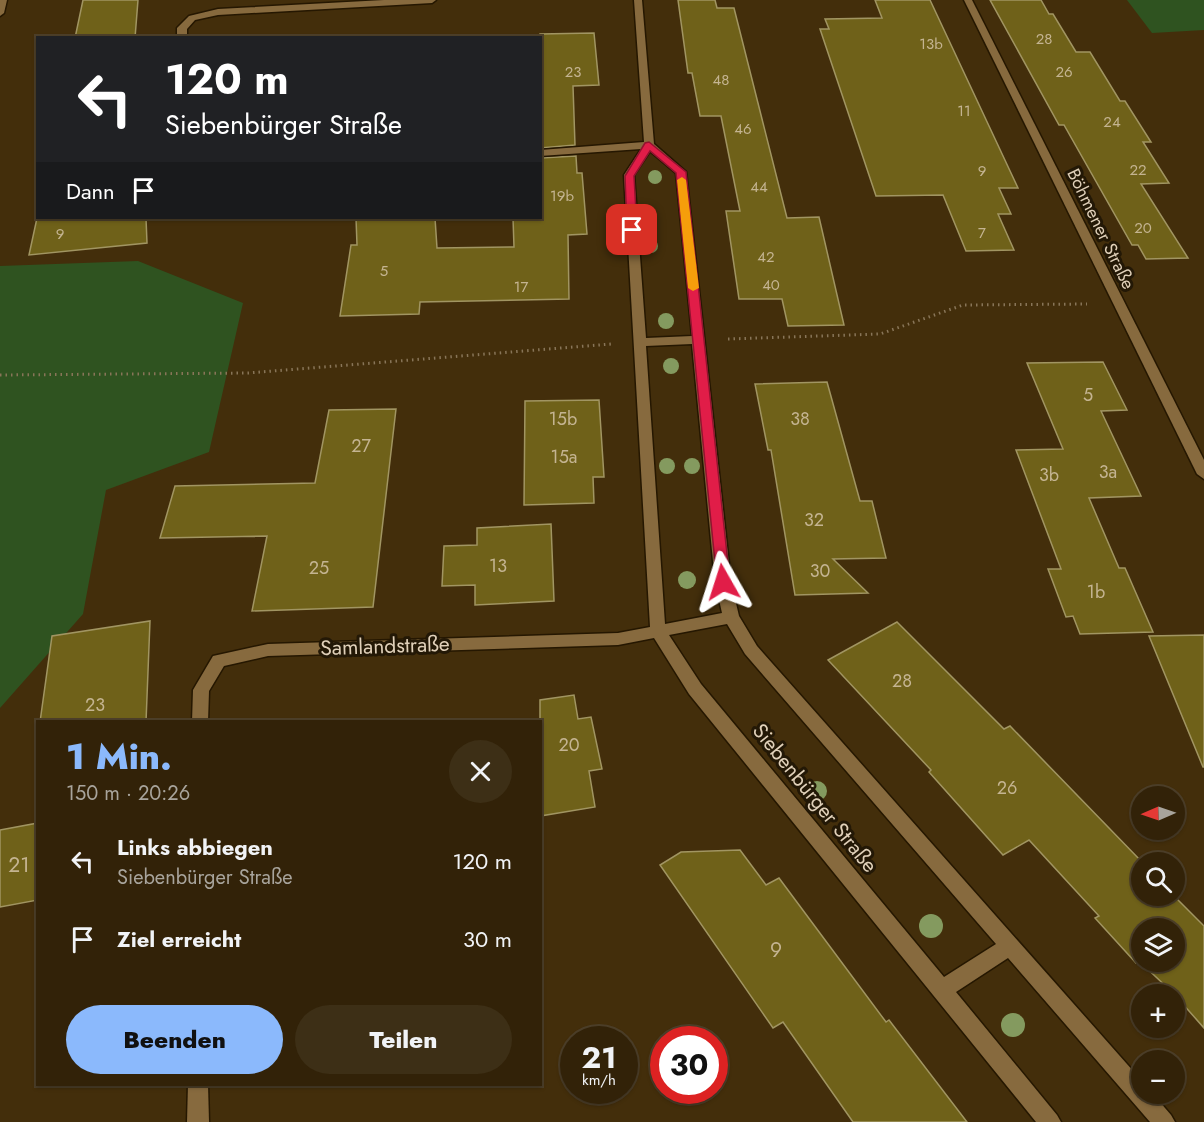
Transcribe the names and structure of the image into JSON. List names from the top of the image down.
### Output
{
  "streets": {
    "street": ["Böhmener Straße", "Samlandstraße", "Siebenbürger Straße"]
  },
  "crossings": [
    ["Samlandstraße", "Siebenbürger Straße"]
  ],
  "house_numbers": [
    "28",
    "13b",
    "23",
    "26",
    "48",
    "11",
    "24",
    "46",
    "22",
    "9",
    "44",
    "19b",
    "20",
    "7",
    "9",
    "42",
    "5",
    "40",
    "17",
    "5",
    "15b",
    "38",
    "27",
    "15a",
    "3a",
    "3b",
    "32",
    "13",
    "25",
    "30",
    "1b",
    "28",
    "23",
    "20",
    "26",
    "21",
    "9"
  ],
  "north": "left",
  "page": {
    "turn": ["120 m", "Siebenbürger Straße"],
    "then": "Dann",
    "heading": ["1 Min.", "150 m · 20:26"],
    "map_buttons": ["+", "−"],
    "list": [
      {
        "name": "Links abbiegen",
        "note": "Siebenbürger Straße",
        "value": "120 m"
      },
      {
        "name": "Ziel erreicht",
        "value": "30 m"
      }
    ],
    "buttons": ["Beenden", "Teilen"],
    "speed": "21 km/h",
    "limit": "30"
  }
}
